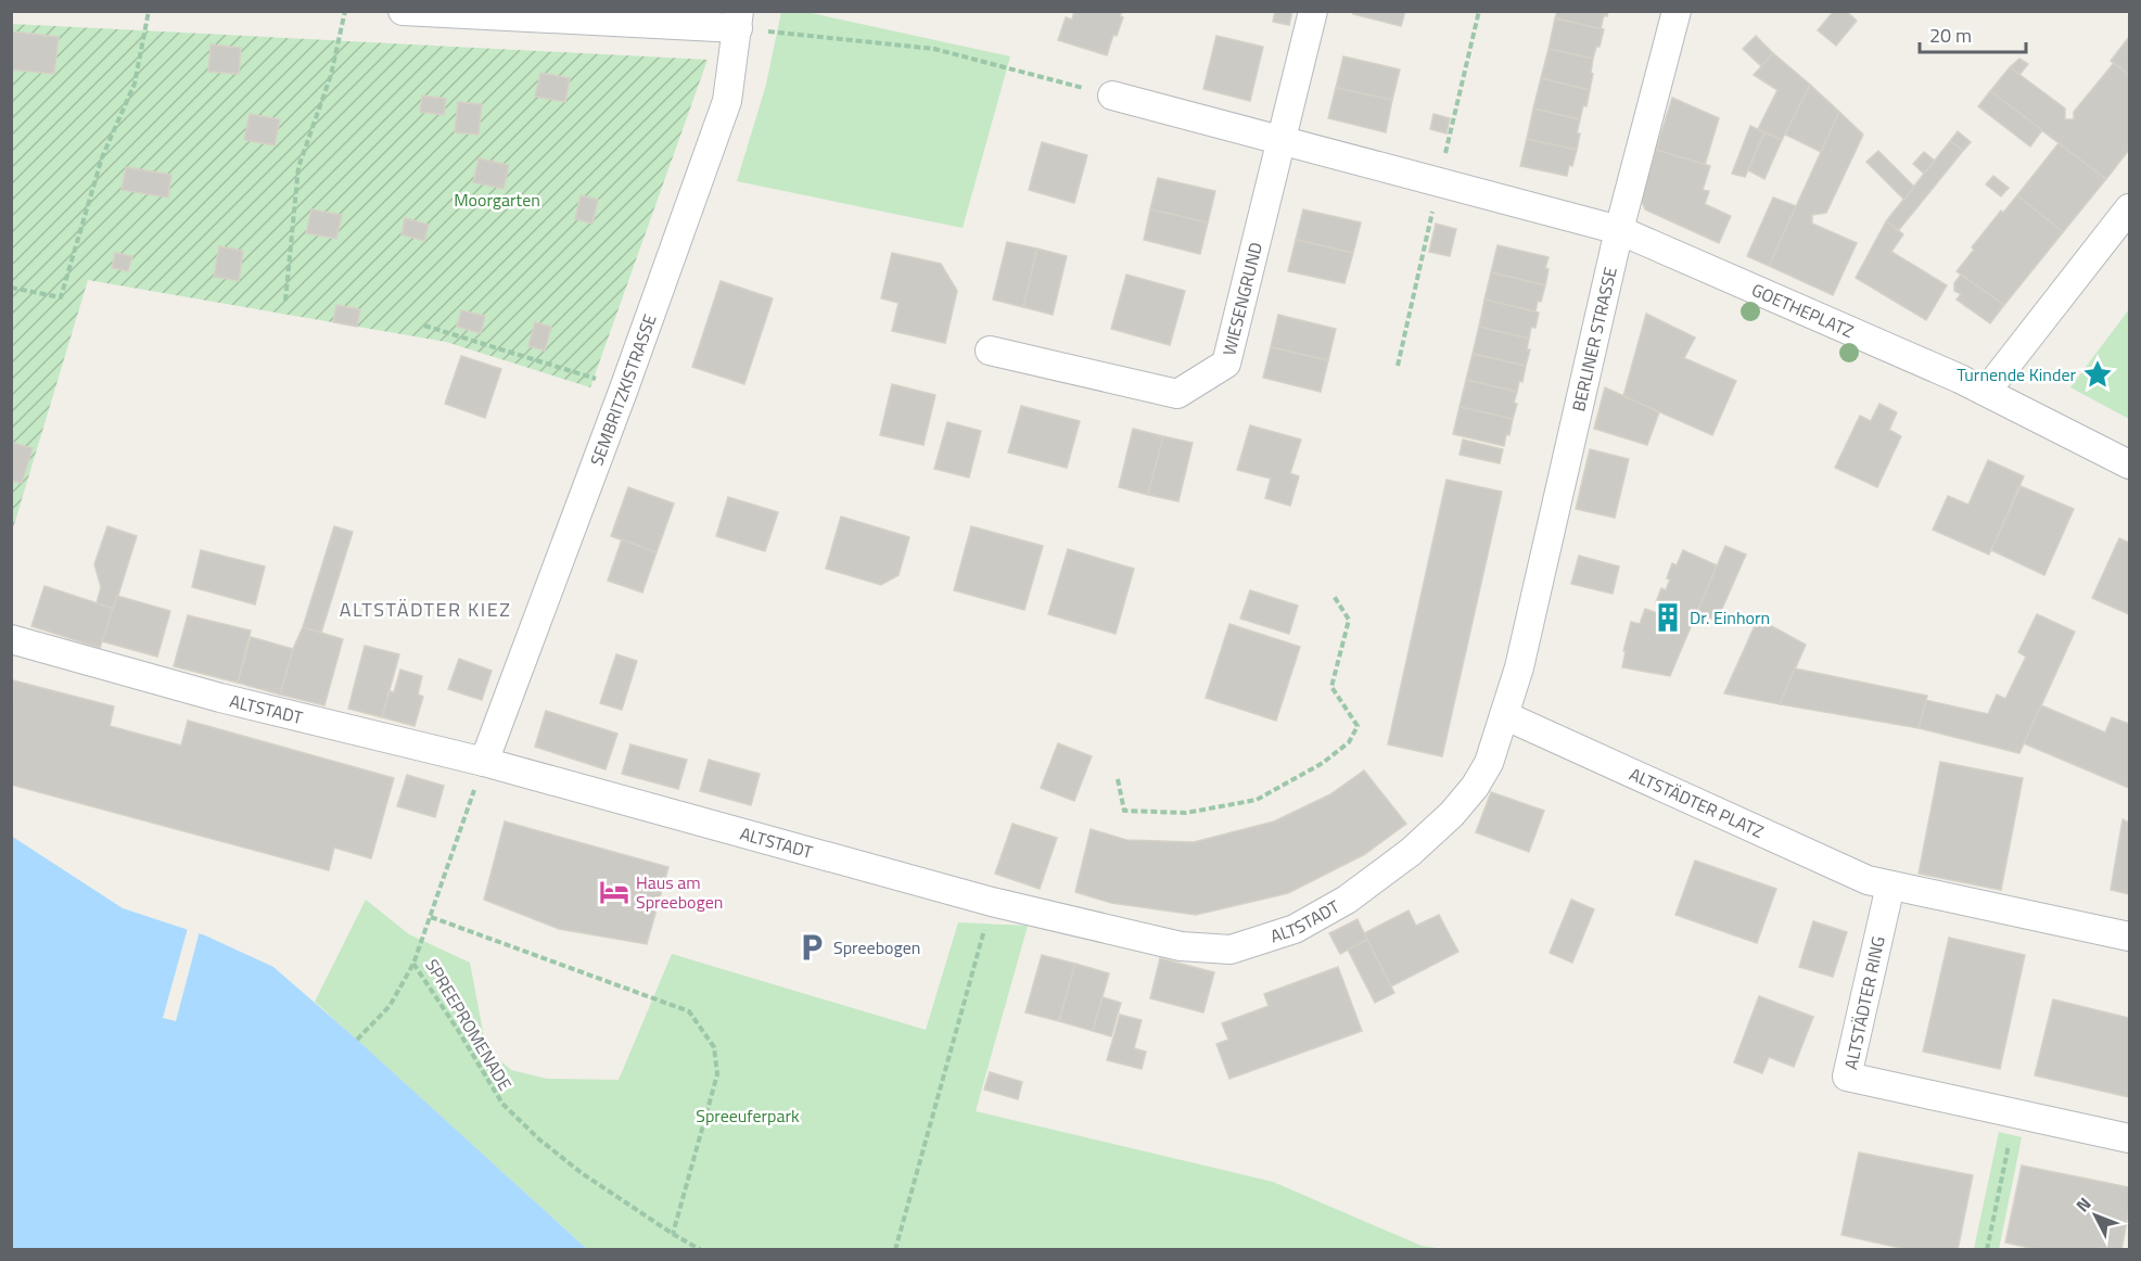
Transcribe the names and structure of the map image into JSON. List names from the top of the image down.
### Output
{
  "streets": {
    "street": [
      "WIESENGRUND",
      "GOETHEPLATZ",
      "BERLINER STRASSE",
      "SEMBRITZKISTRASSE",
      "ALTSTADT",
      "ALTSTÄDTER PLATZ",
      "ALTSTÄDTER RING"
    ],
    "path": ["SPREEPROMENADE"]
  },
  "crossings": [
    ["GOETHEPLATZ", "BERLINER STRASSE"],
    ["BERLINER STRASSE", "ALTSTADT"],
    ["BERLINER STRASSE", "ALTSTÄDTER PLATZ"],
    ["SEMBRITZKISTRASSE", "ALTSTADT"],
    ["SEMBRITZKISTRASSE", "SPREEPROMENADE"],
    ["ALTSTADT", "ALTSTÄDTER PLATZ"],
    ["ALTSTADT", "SPREEPROMENADE"],
    ["ALTSTÄDTER PLATZ", "ALTSTÄDTER RING"]
  ],
  "districts": ["ALTSTÄDTER KIEZ"],
  "parks": ["Moorgarten", "Spreeuferpark"],
  "places": {
    "place": ["Turnende Kinder"],
    "building": ["Dr. Einhorn"],
    "hotel": ["Haus am Spreebogen"],
    "parking": ["Spreebogen"]
  },
  "scale_bar": "20 m",
  "north": "top left"
}
